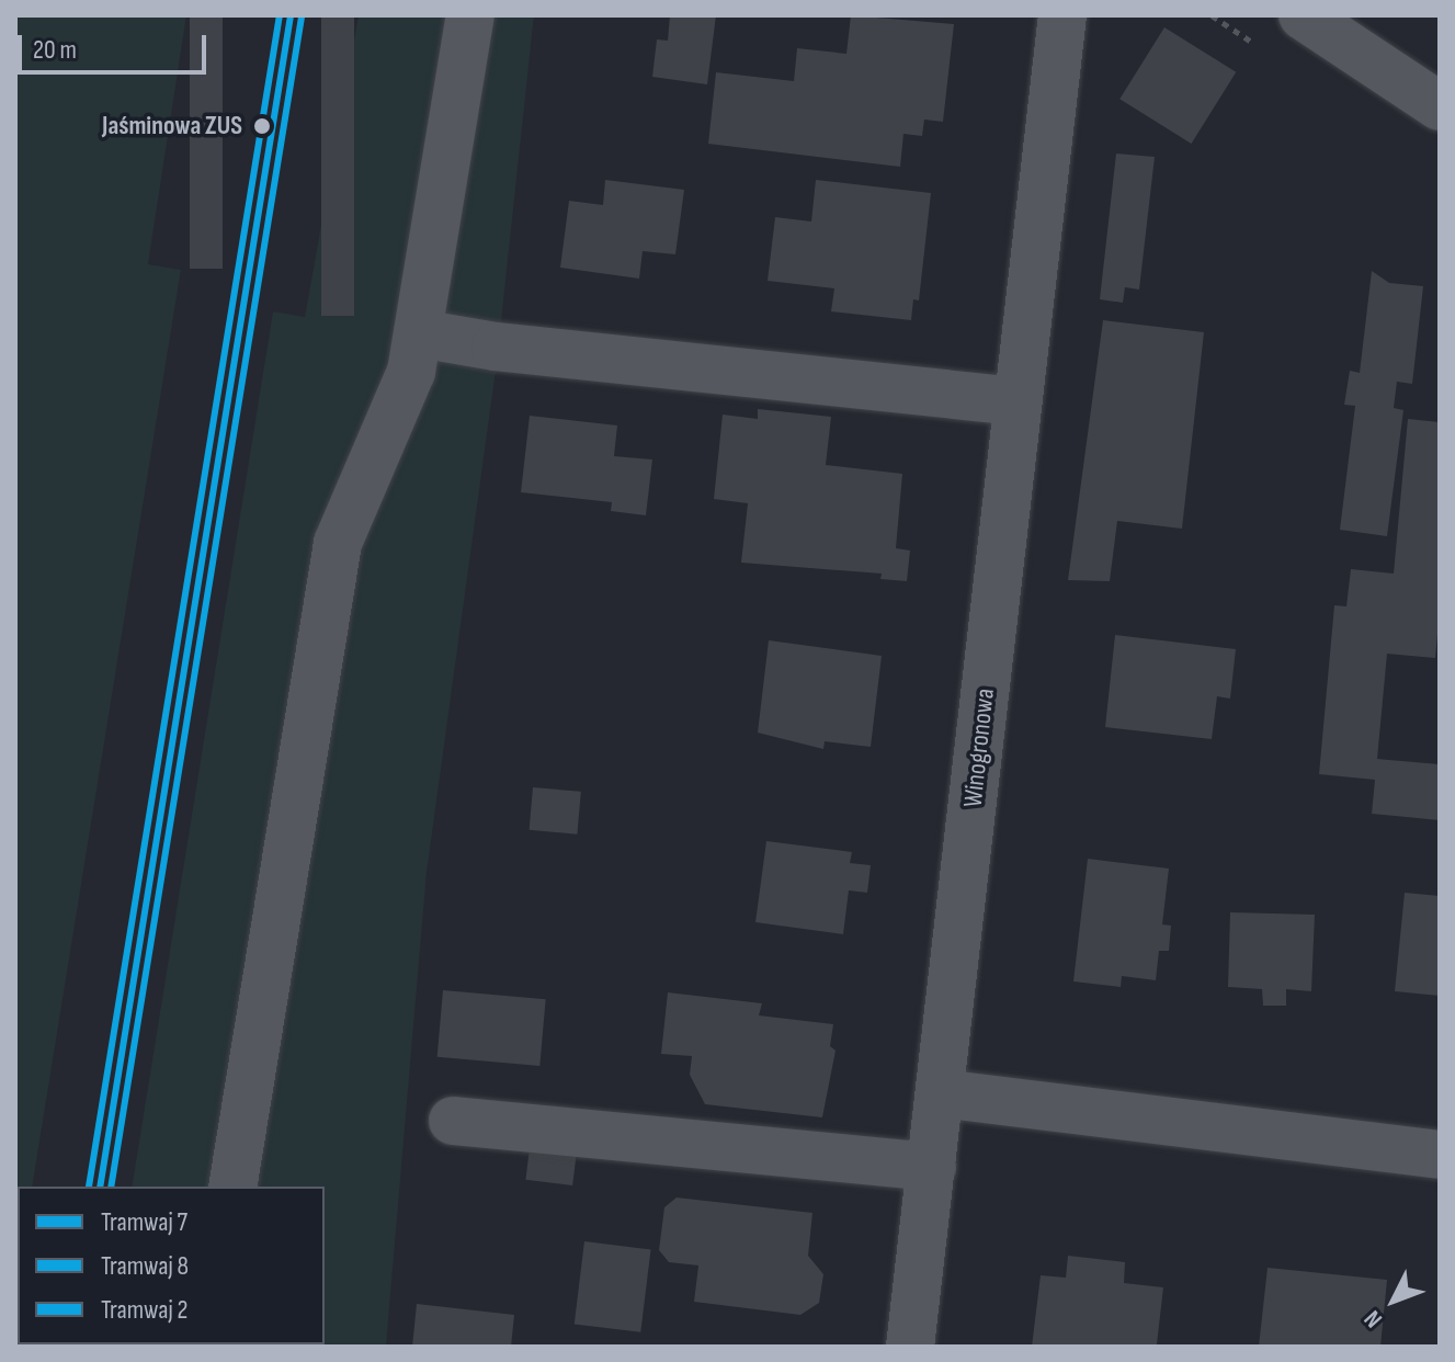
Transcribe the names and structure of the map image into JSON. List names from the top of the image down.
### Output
{
  "streets": {
    "street": ["Winogronowa"]
  },
  "places": ["Jaśminowa ZUS"],
  "lines": ["tram line 7", "tram line 2", "tram line 8"],
  "legend": ["Tramwaj 7", "Tramwaj 8", "Tramwaj 2"],
  "scale_bar": "20 m",
  "north": "bottom left"
}
